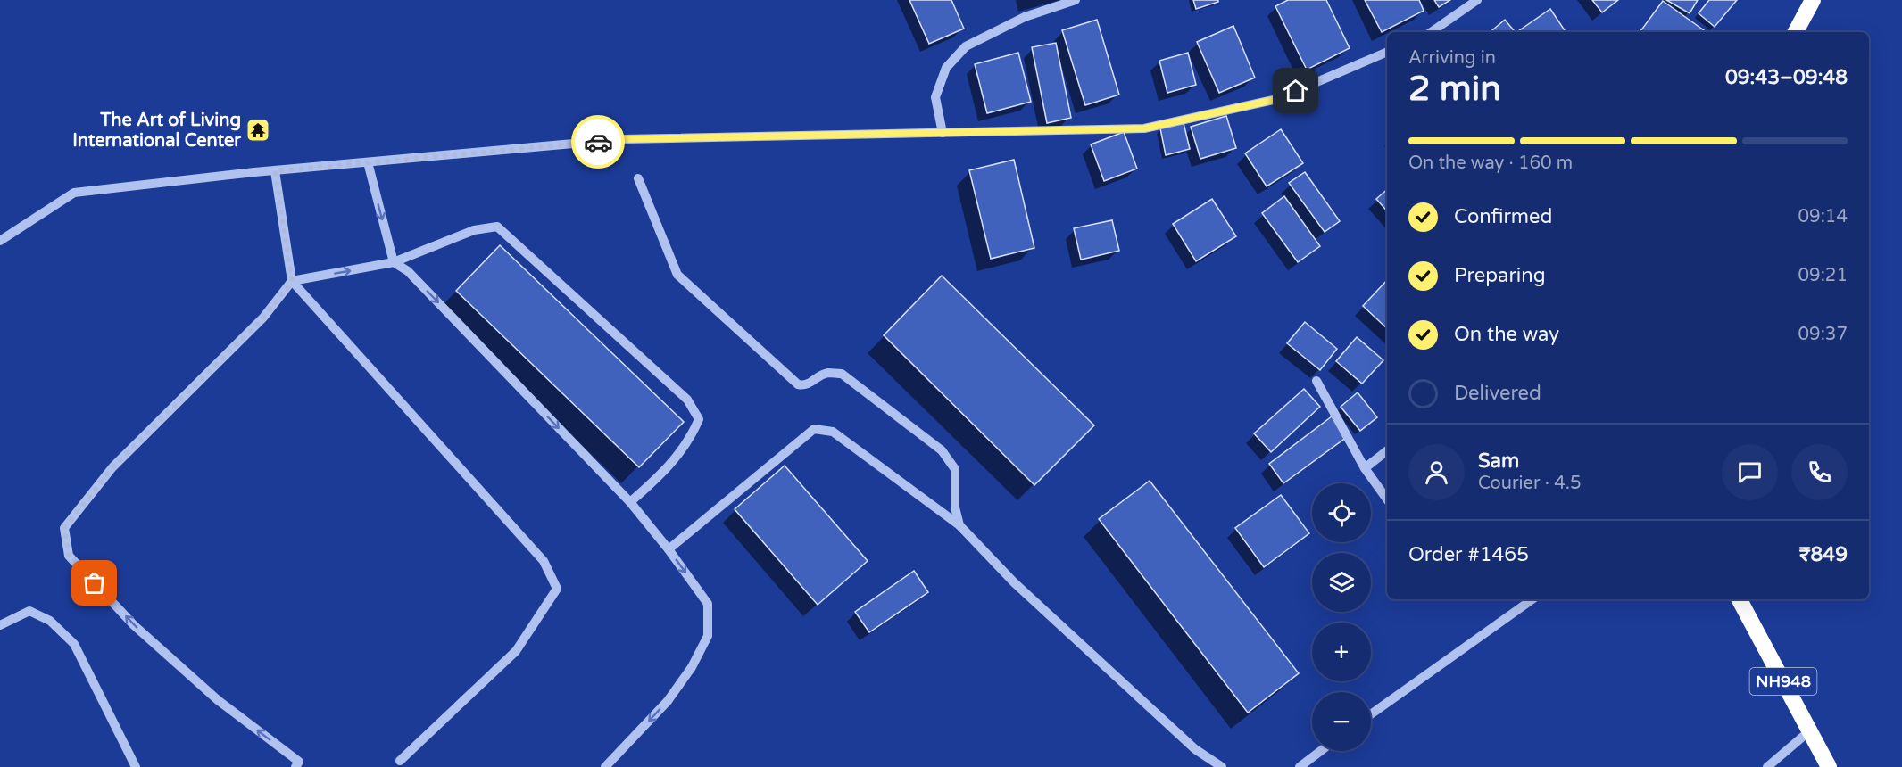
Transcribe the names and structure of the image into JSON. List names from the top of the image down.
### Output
{
  "streets": {
    "highway": ["NH948"]
  },
  "places": {
    "temple": ["The Art of Living International Center"]
  },
  "page": {
    "heading": ["2 min", "Arriving in", "09:43–09:48"],
    "panel": [
      "Sam",
      "Courier · 4.5",
      "Order #1465",
      "₹849"
    ],
    "bar": "On the way · 160 m",
    "list": [
      ["Confirmed", "09:14"],
      ["Preparing", "09:21"],
      ["On the way", "09:37"],
      "Delivered"
    ],
    "map_buttons": ["+", "−"]
  }
}
